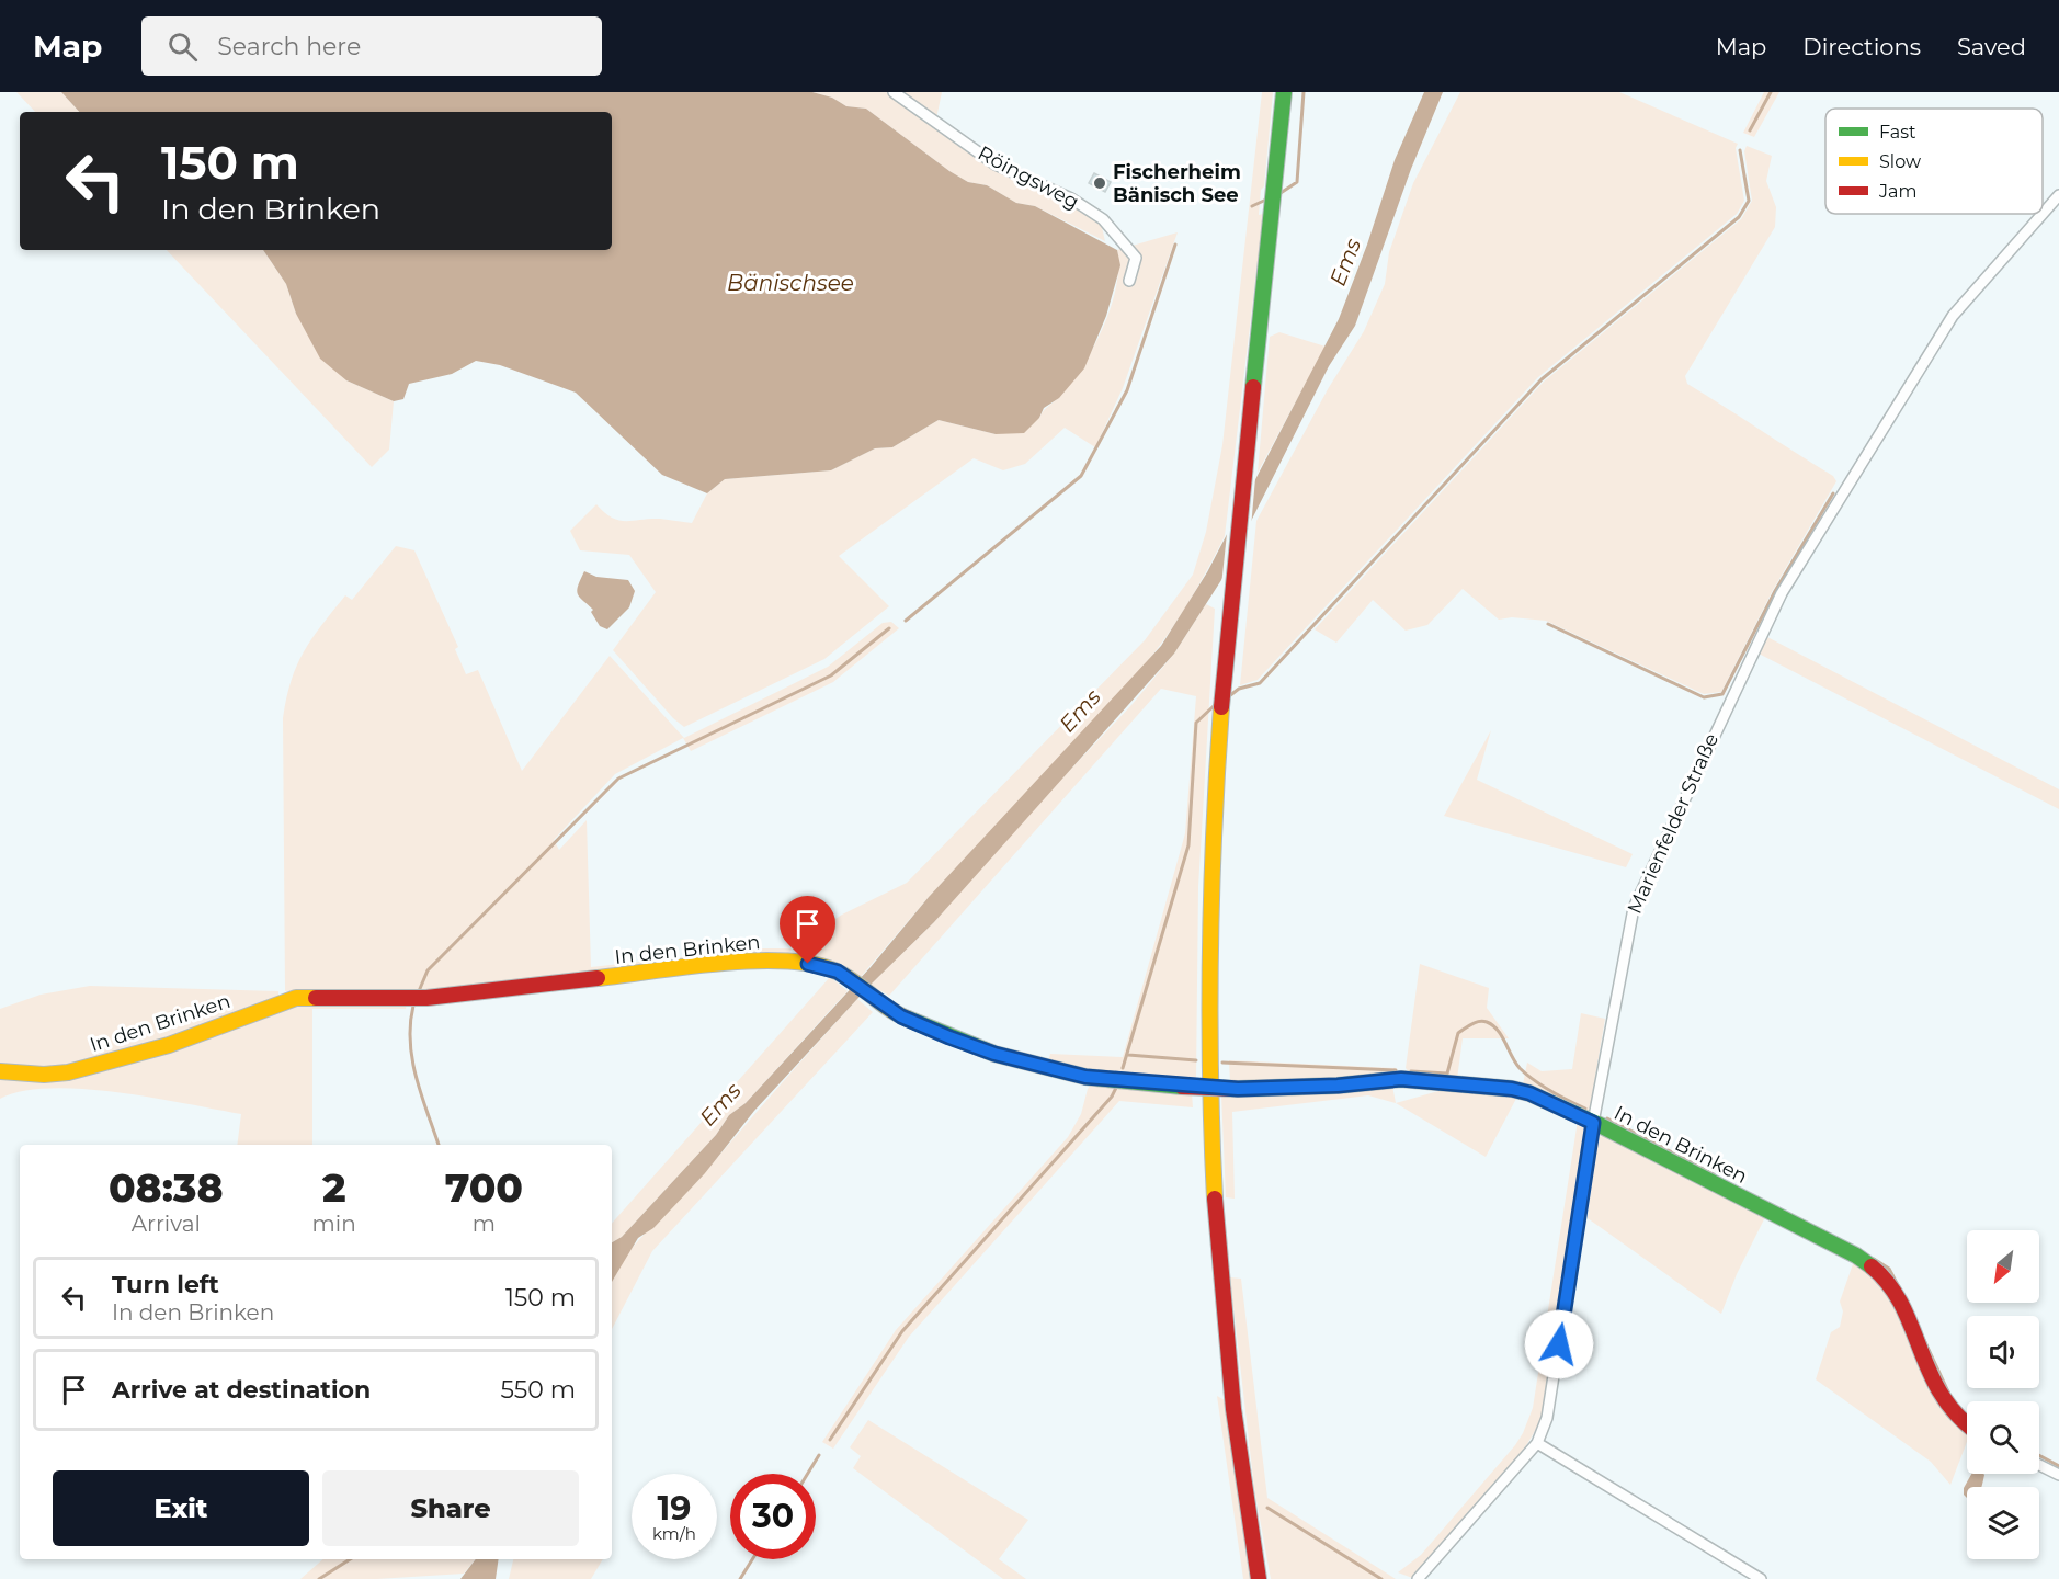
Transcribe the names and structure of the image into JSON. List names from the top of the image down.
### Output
{
  "streets": {
    "street": ["Röingsweg", "Marienfelder Straße", "In den Brinken"]
  },
  "crossings": [
    ["Marienfelder Straße", "In den Brinken"]
  ],
  "water": ["Ems", "Bänischsee"],
  "places": ["Fischerheim Bänisch See"],
  "legend": ["Fast", "Slow", "Jam"],
  "north": "bottom left",
  "page": {
    "header": "Map",
    "search": "Search here",
    "nav": ["Map", "Directions", "Saved"],
    "turn": ["150 m", "In den Brinken"],
    "eta": [
      "08:38",
      "Arrival",
      "2",
      "min",
      "700",
      "m"
    ],
    "list": [
      {
        "name": "Turn left",
        "note": "In den Brinken",
        "value": "150 m"
      },
      {
        "name": "Arrive at destination",
        "value": "550 m"
      }
    ],
    "buttons": ["Exit", "Share"],
    "speed": "19 km/h",
    "limit": "30"
  }
}
